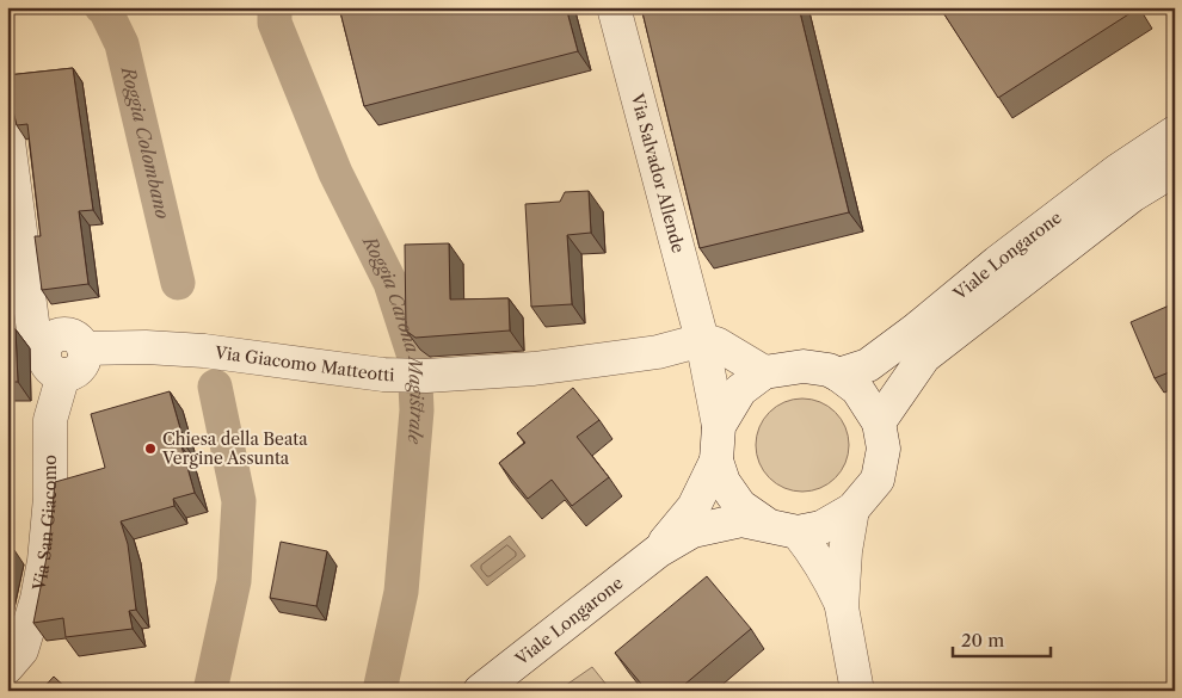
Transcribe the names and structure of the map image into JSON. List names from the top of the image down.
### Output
{
  "streets": {
    "street": [
      "Via Salvador Allende",
      "Viale Longarone",
      "Via Giacomo Matteotti",
      "Via San Giacomo"
    ]
  },
  "crossings": [
    ["Via Salvador Allende", "Viale Longarone"],
    ["Via Salvador Allende", "Via Giacomo Matteotti"]
  ],
  "water": ["Roggia Colombano", "Roggia Carona Magistrale"],
  "places": ["Chiesa della Beata Vergine Assunta"],
  "scale_bar": "20 m"
}
